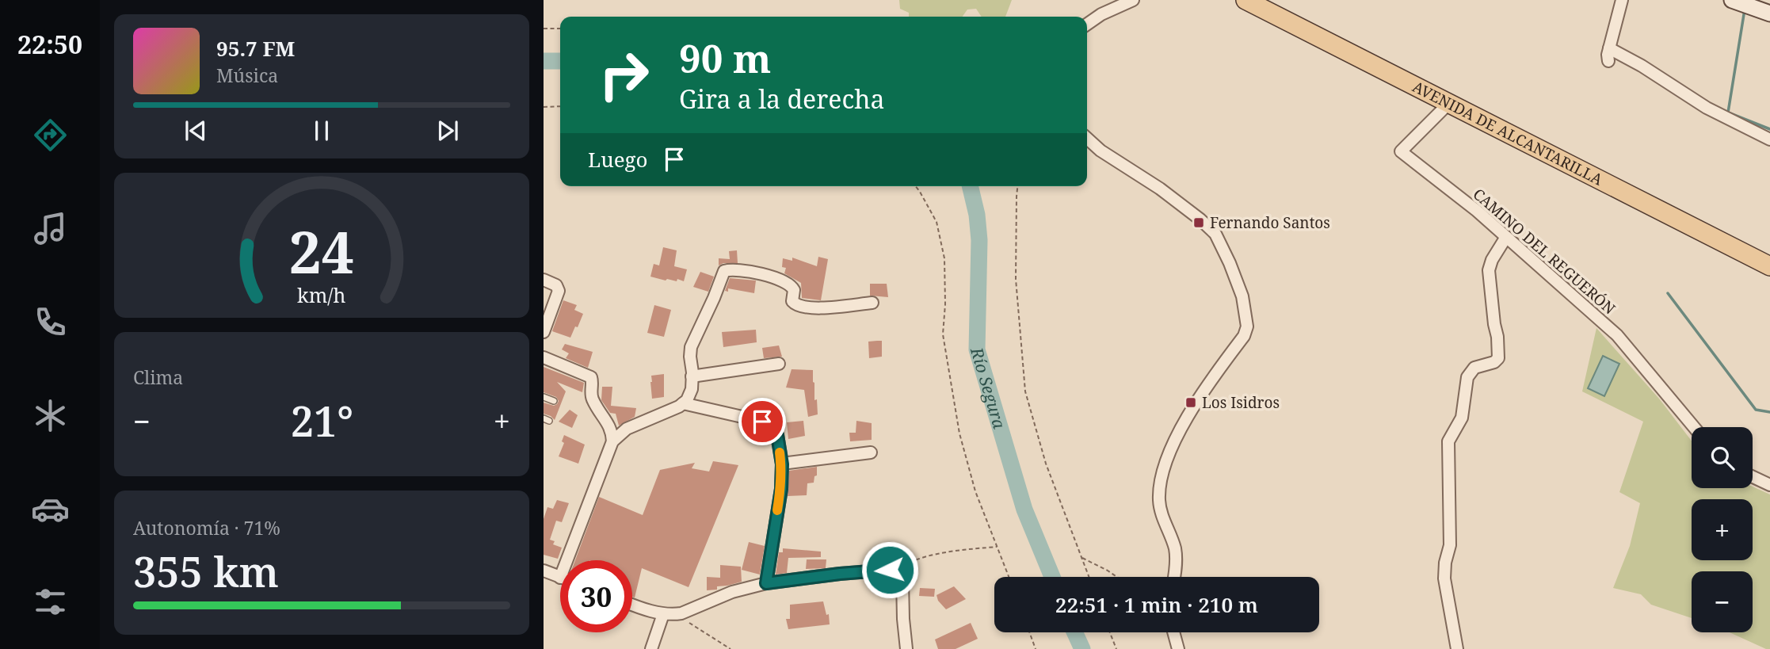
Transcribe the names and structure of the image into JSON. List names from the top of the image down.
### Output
{
  "streets": {
    "main road": ["AVENIDA DE ALCANTARILLA"],
    "street": ["CAMINO DEL REGUERÓN"]
  },
  "crossings": [
    ["AVENIDA DE ALCANTARILLA", "CAMINO DEL REGUERÓN"]
  ],
  "water": ["Río Segura"],
  "places": {
    "transit": ["Fernando Santos", "Los Isidros"]
  },
  "page": {
    "tabs": "22:50",
    "turn": ["90 m", "Gira a la derecha"],
    "song": ["95.7 FM", "Música"],
    "then": "Luego",
    "tile": [
      "Clima",
      ["Autonomía · 71%", "355 km"]
    ],
    "heat": ["−", "21°", "+"],
    "map_buttons": ["+", "−"],
    "limit": "30",
    "trip": "22:51 · 1 min · 210 m",
    "gauge": ["24", "km/h"]
  }
}
